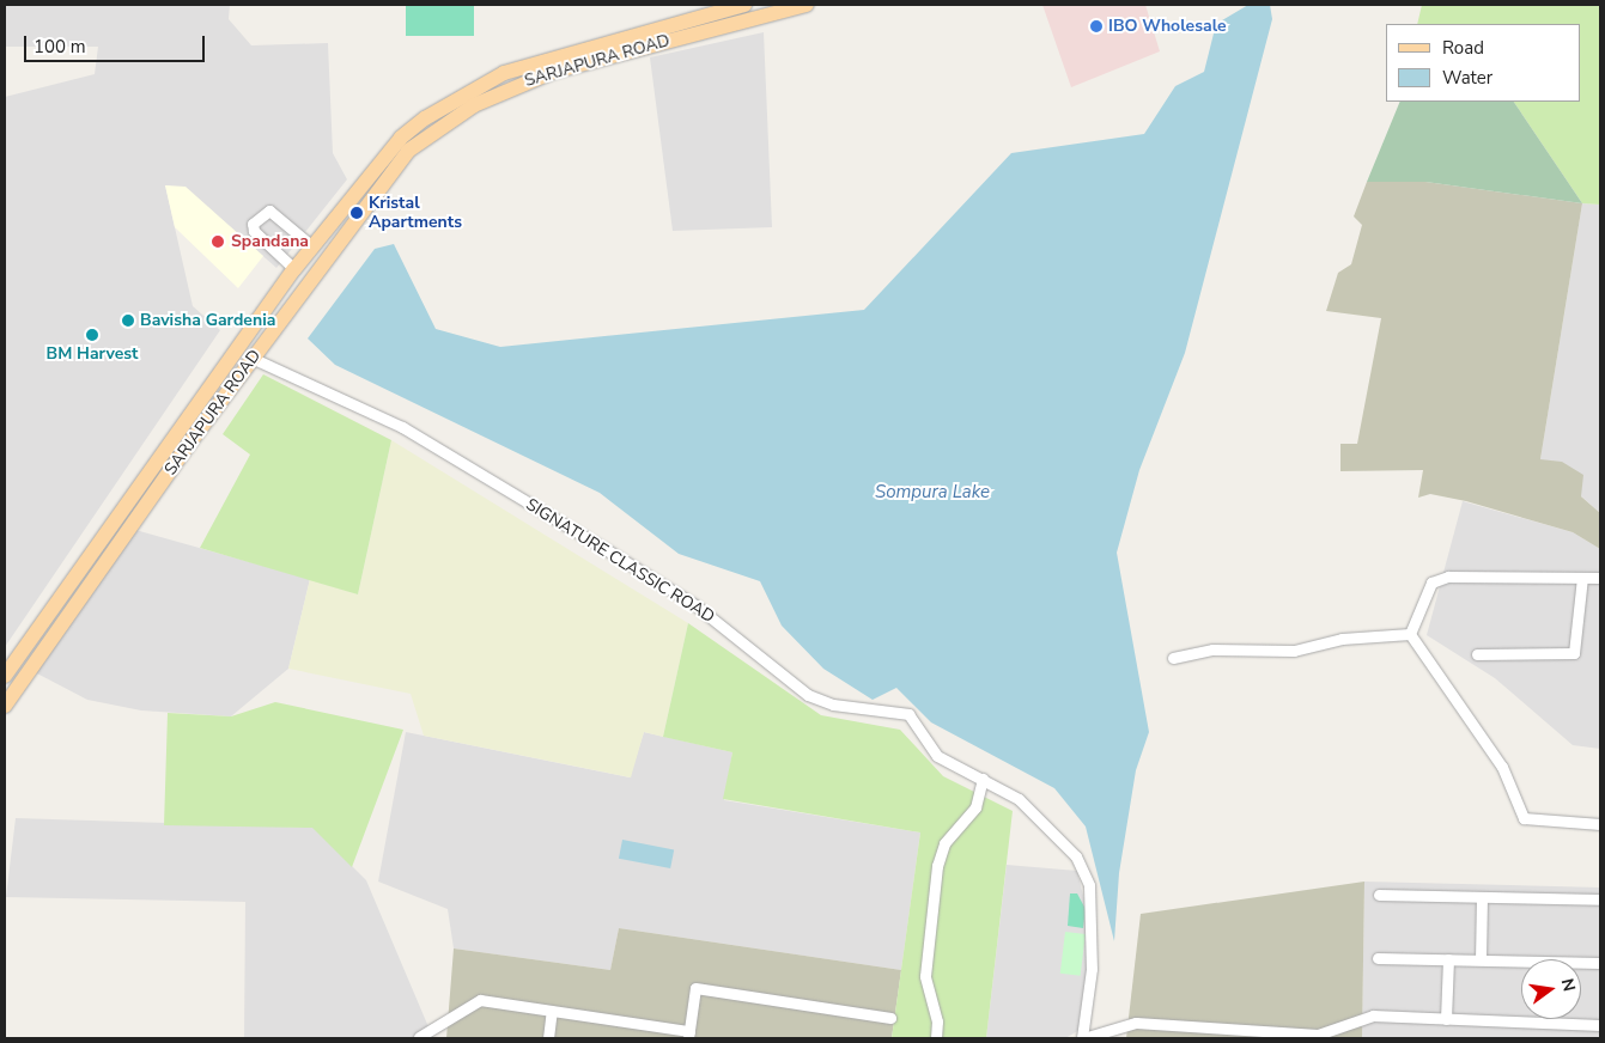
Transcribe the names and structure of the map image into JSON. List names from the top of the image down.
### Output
{
  "streets": {
    "main road": ["SARJAPURA ROAD"],
    "street": ["SIGNATURE CLASSIC ROAD"]
  },
  "crossings": [
    ["SARJAPURA ROAD", "SIGNATURE CLASSIC ROAD"]
  ],
  "water": ["Sompura Lake"],
  "places": [
    "IBO Wholesale",
    "Kristal Apartments",
    "Spandana",
    "Bavisha Gardenia",
    "BM Harvest"
  ],
  "legend": ["Road", "Water"],
  "scale_bar": "100 m",
  "north": "right"
}
